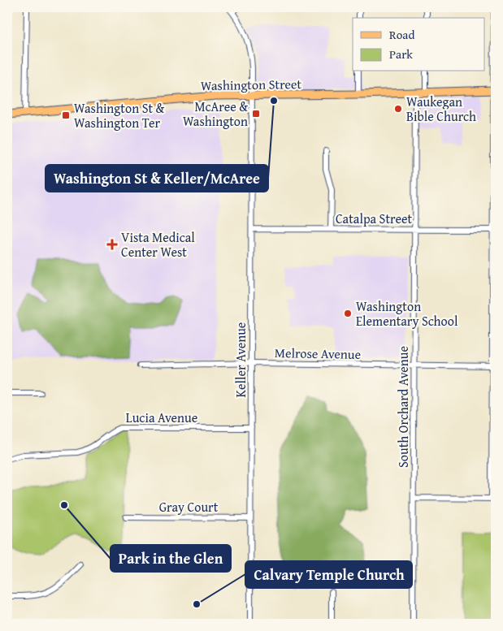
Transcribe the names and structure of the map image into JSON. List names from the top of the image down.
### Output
{
  "streets": {
    "main road": ["Washington Street"],
    "street": [
      "Catalpa Street",
      "Melrose Avenue",
      "Keller Avenue",
      "South Orchard Avenue",
      "Lucia Avenue",
      "Gray Court"
    ]
  },
  "crossings": [
    ["Washington Street", "Keller Avenue"],
    ["Washington Street", "South Orchard Avenue"],
    ["Catalpa Street", "Keller Avenue"],
    ["Catalpa Street", "South Orchard Avenue"],
    ["Melrose Avenue", "Keller Avenue"],
    ["Melrose Avenue", "South Orchard Avenue"],
    ["Keller Avenue", "Lucia Avenue"],
    ["Keller Avenue", "Gray Court"]
  ],
  "places": {
    "other": [
      "Washington St & Keller/McAree",
      "Waukegan Bible Church",
      "Washington Elementary School",
      "Park in the Glen",
      "Calvary Temple Church"
    ],
    "transit": ["McAree & Washington", "Washington St & Washington Ter"],
    "health": ["Vista Medical Center West"]
  },
  "legend": ["Road", "Park"]
}
